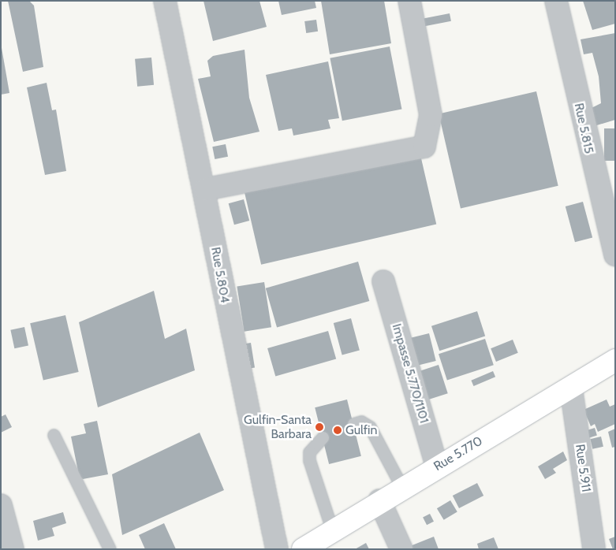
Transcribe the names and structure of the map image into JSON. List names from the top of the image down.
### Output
{
  "streets": {
    "main road": ["Rue 5.770"],
    "street": [
      "Rue 5.815",
      "Rue 5.804",
      "Impasse 5.770/1101",
      "Rue 5.911"
    ]
  },
  "crossings": [
    ["Impasse 5.770/1101", "Rue 5.770"],
    ["Rue 5.770", "Rue 5.911"]
  ],
  "places": ["Gulfin-Santa Barbara", "Gulfin"]
}
